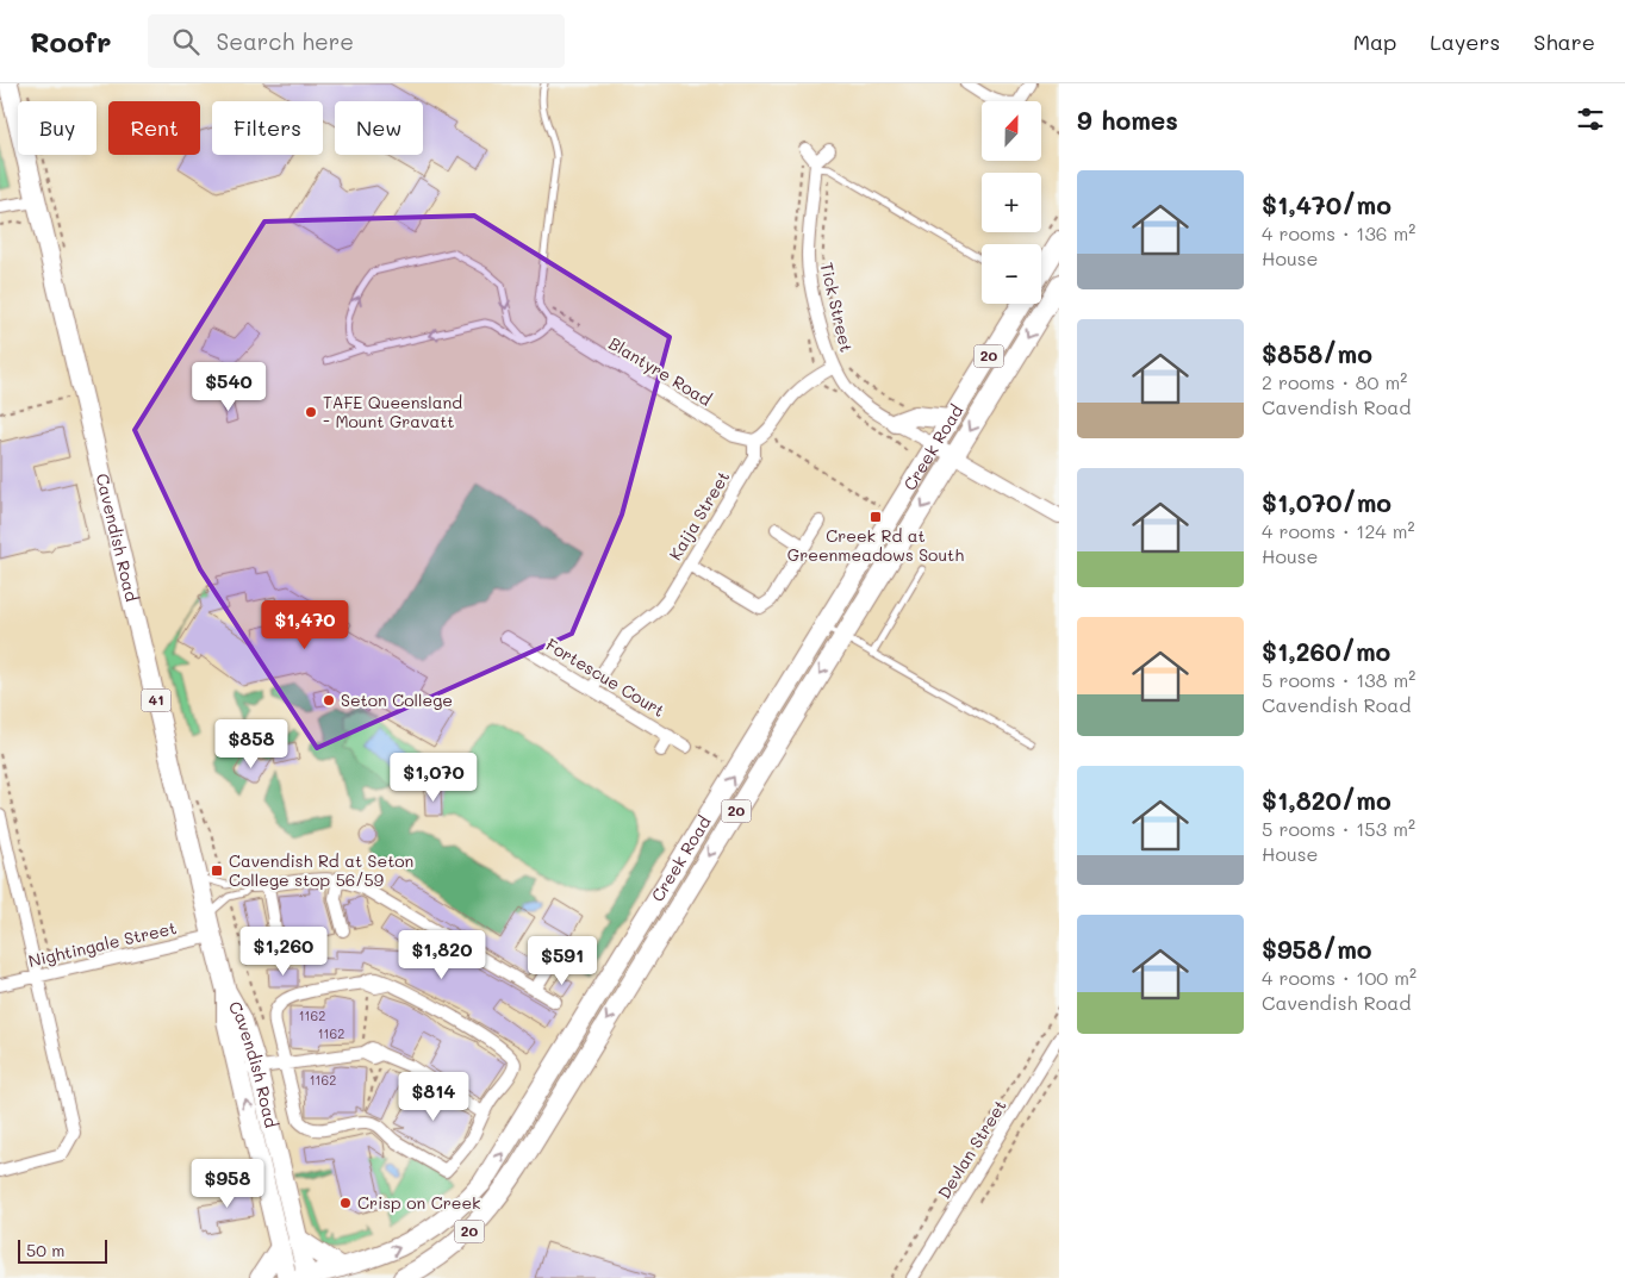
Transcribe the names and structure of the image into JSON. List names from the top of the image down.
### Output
{
  "streets": {
    "main road": [
      "20",
      "Creek Road",
      "Cavendish Road",
      "41"
    ],
    "street": [
      "Tick Street",
      "Blantyre Road",
      "Kaija Street",
      "Fortescue Court",
      "Nightingale Street",
      "Devlan Street"
    ]
  },
  "crossings": [
    ["Tick Street", "Creek Road"],
    ["Blantyre Road", "Kaija Street"],
    ["Creek Road", "Cavendish Road"],
    ["Kaija Street", "Fortescue Court"],
    ["Cavendish Road", "Nightingale Street"]
  ],
  "places": {
    "other": ["TAFE Queensland - Mount Gravatt", "Seton College", "Crisp on Creek"],
    "transit": ["Creek Rd at Greenmeadows South", "Cavendish Rd at Seton College stop 56/59"]
  },
  "house_numbers": ["1162", "1162", "1162"],
  "scale_bar": "50 m",
  "north": "top",
  "page": {
    "header": "Roofr",
    "search": "Search here",
    "nav": ["Map", "Layers", "Share"],
    "heading": "9 homes",
    "map_buttons": ["+", "−"],
    "chip": [
      "Buy",
      "Rent",
      "Filters",
      "New"
    ],
    "list": [
      {
        "name": "$1,470/mo",
        "note": "4 rooms · 136 m² · House"
      },
      {
        "name": "$858/mo",
        "note": "2 rooms · 80 m² · Cavendish Road"
      },
      {
        "name": "$1,070/mo",
        "note": "4 rooms · 124 m² · House"
      },
      {
        "name": "$1,260/mo",
        "note": "5 rooms · 138 m² · Cavendish Road"
      },
      {
        "name": "$1,820/mo",
        "note": "5 rooms · 153 m² · House"
      },
      {
        "name": "$958/mo",
        "note": "4 rooms · 100 m² · Cavendish Road"
      }
    ],
    "price": [
      "$540",
      "$1,470",
      "$858",
      "$1,070",
      "$1,260",
      "$1,820",
      "$591",
      "$814",
      "$958"
    ],
    "scale": "50 m"
  }
}
